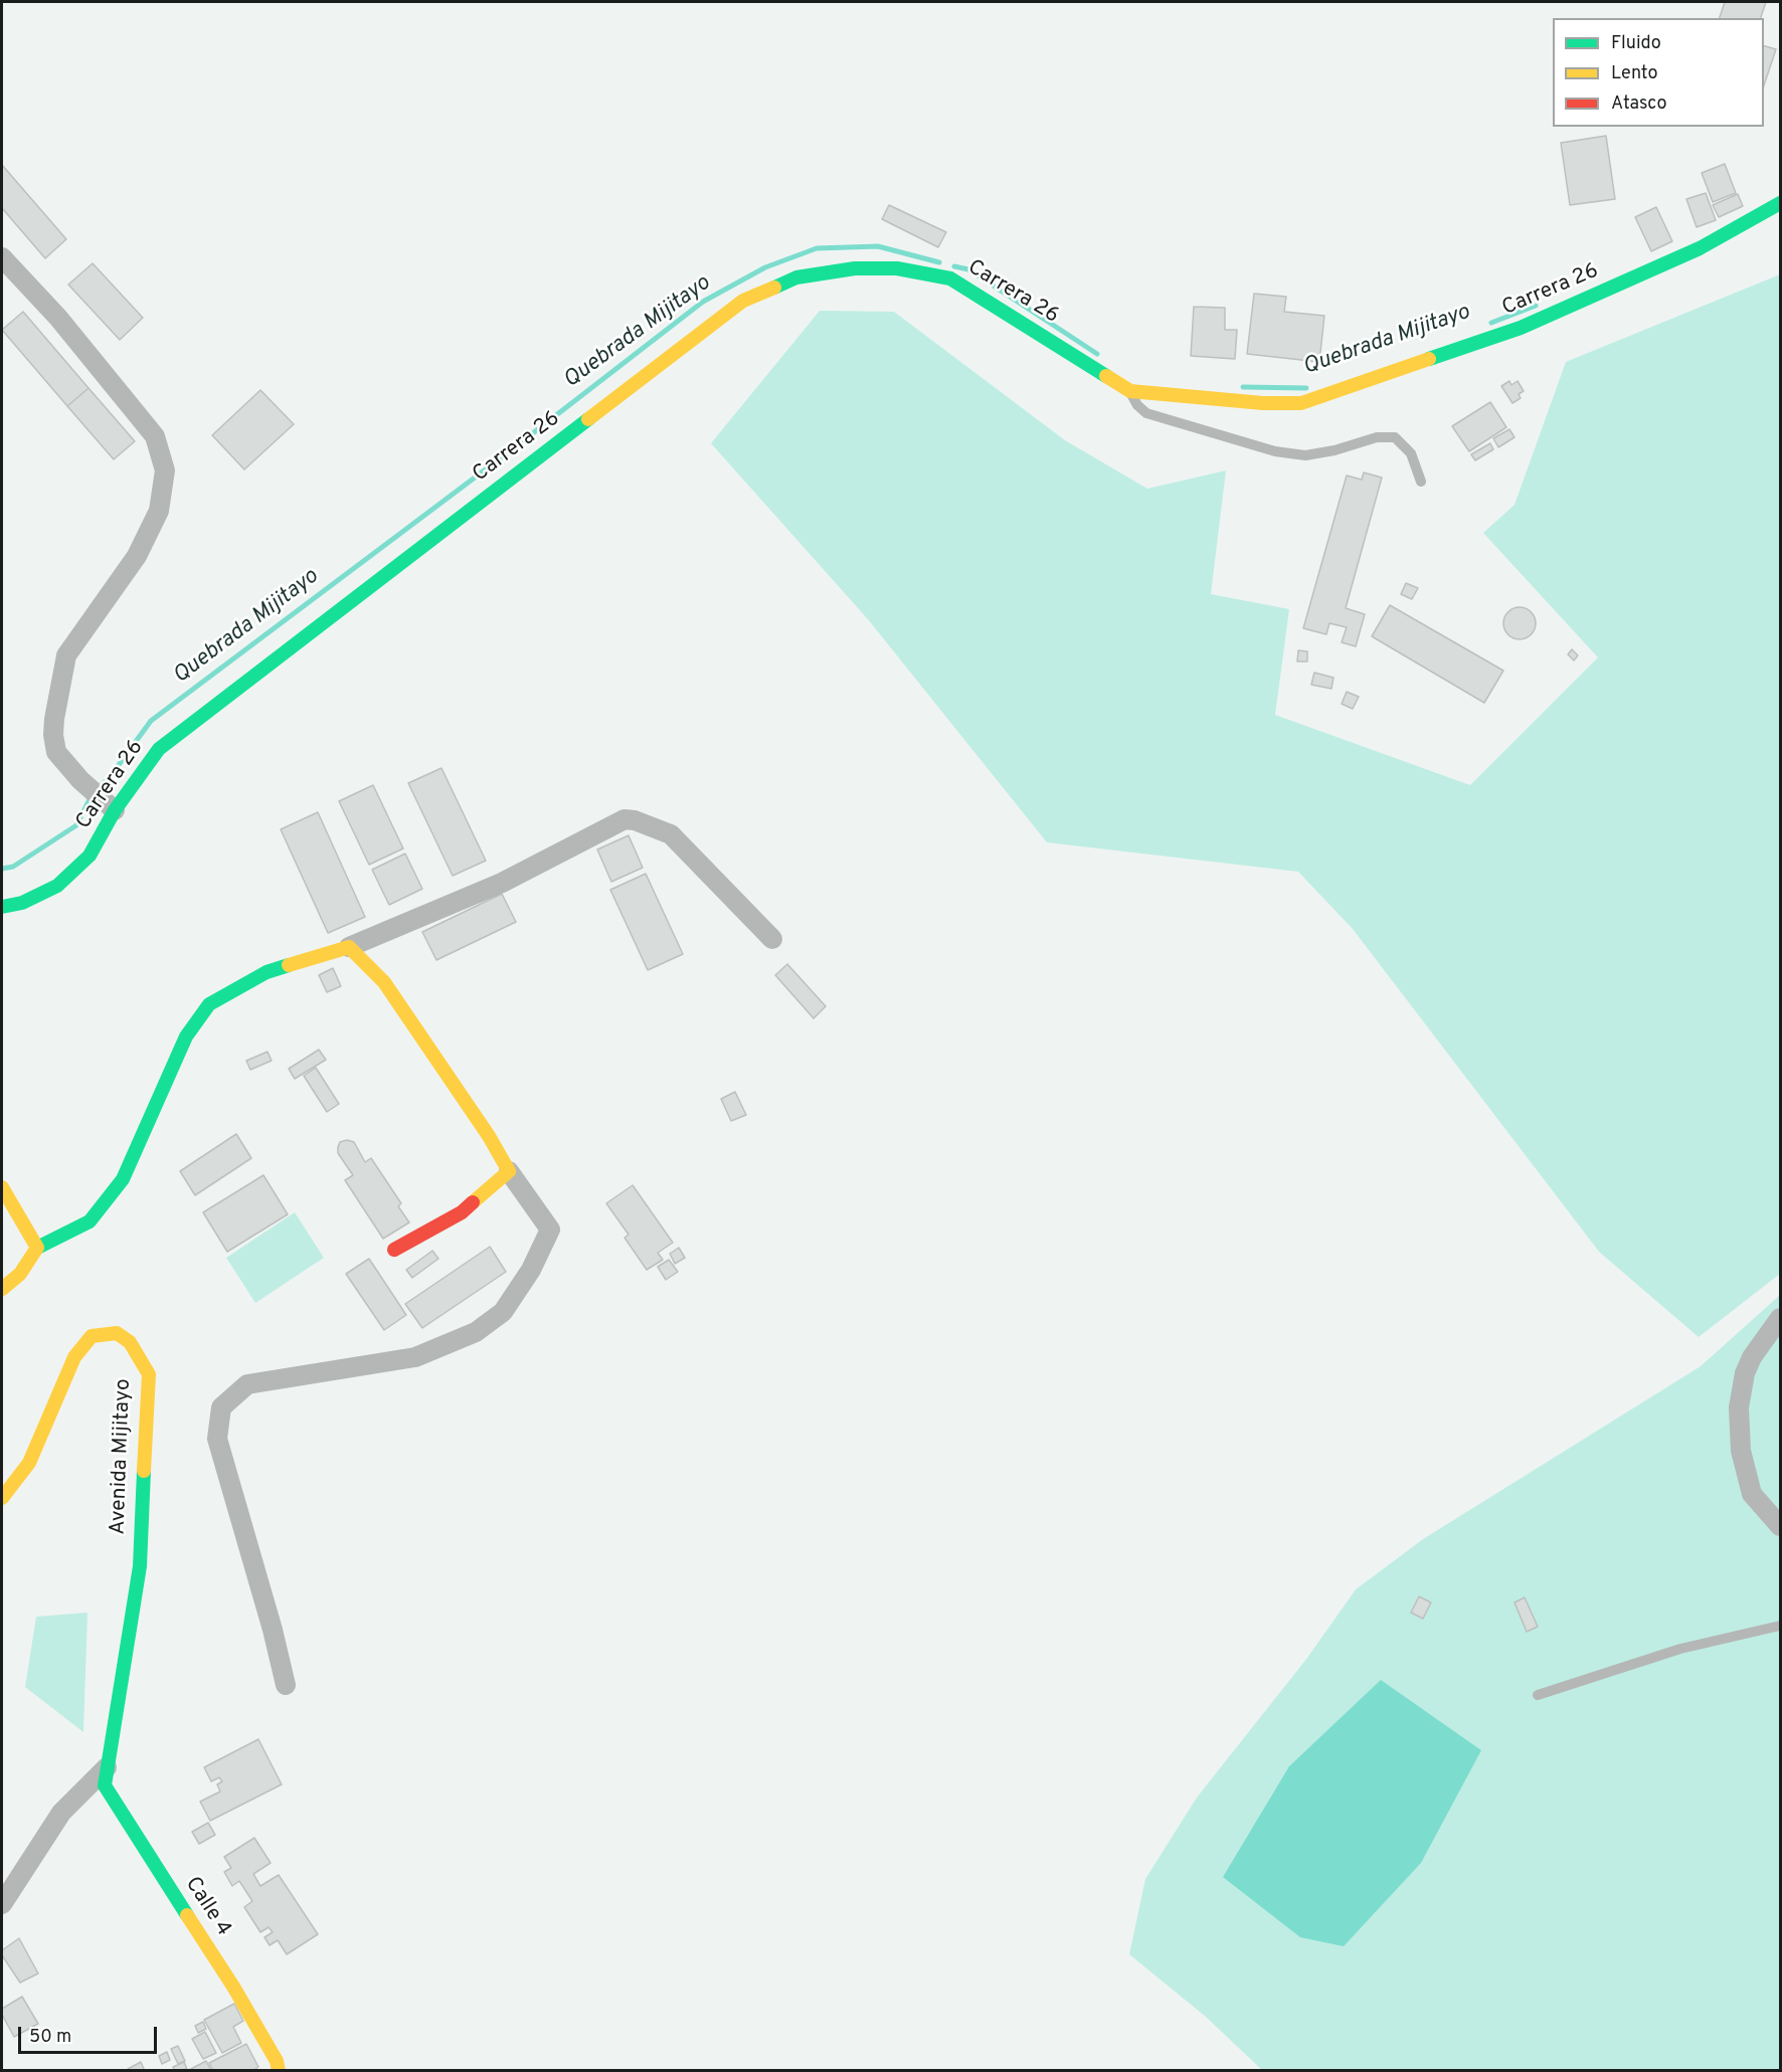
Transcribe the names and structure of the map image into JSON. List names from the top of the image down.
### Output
{
  "streets": {
    "street": ["Carrera 26", "Avenida Mijitayo", "Calle 4"]
  },
  "crossings": [
    ["Avenida Mijitayo", "Calle 4"]
  ],
  "water": ["Quebrada Mijitayo"],
  "legend": ["Fluido", "Lento", "Atasco"],
  "scale_bar": "50 m"
}
